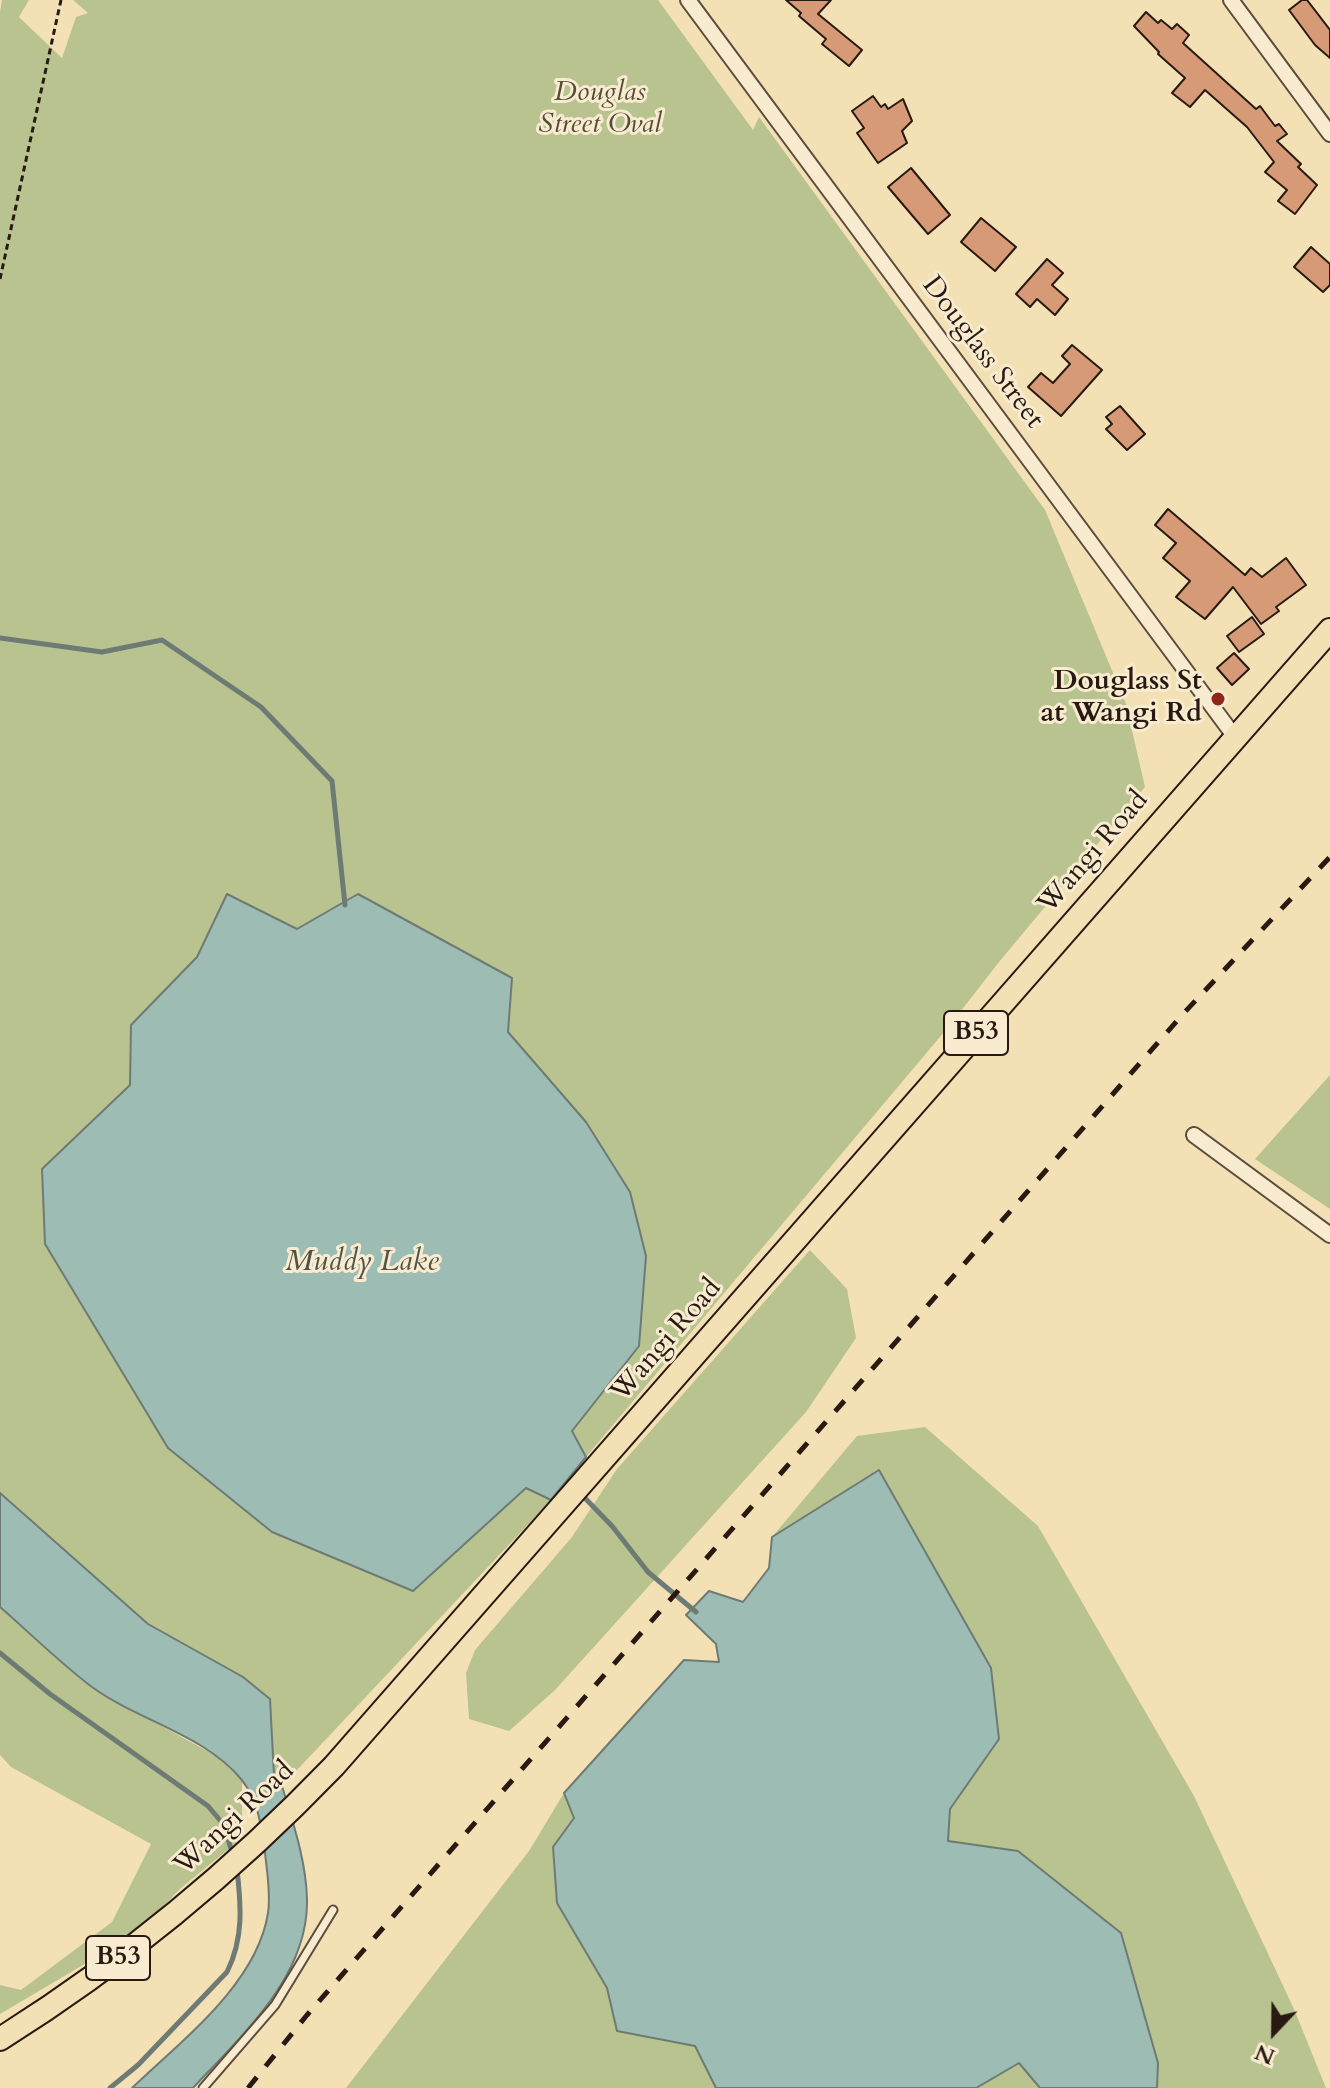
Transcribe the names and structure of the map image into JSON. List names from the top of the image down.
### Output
{
  "streets": {
    "main road": ["Wangi Road", "B53"],
    "street": ["Douglass Street"]
  },
  "crossings": [
    ["Douglass Street", "Wangi Road"]
  ],
  "water": ["Muddy Lake"],
  "parks": ["Douglas Street Oval"],
  "places": ["Douglass St at Wangi Rd"],
  "north": "bottom"
}
